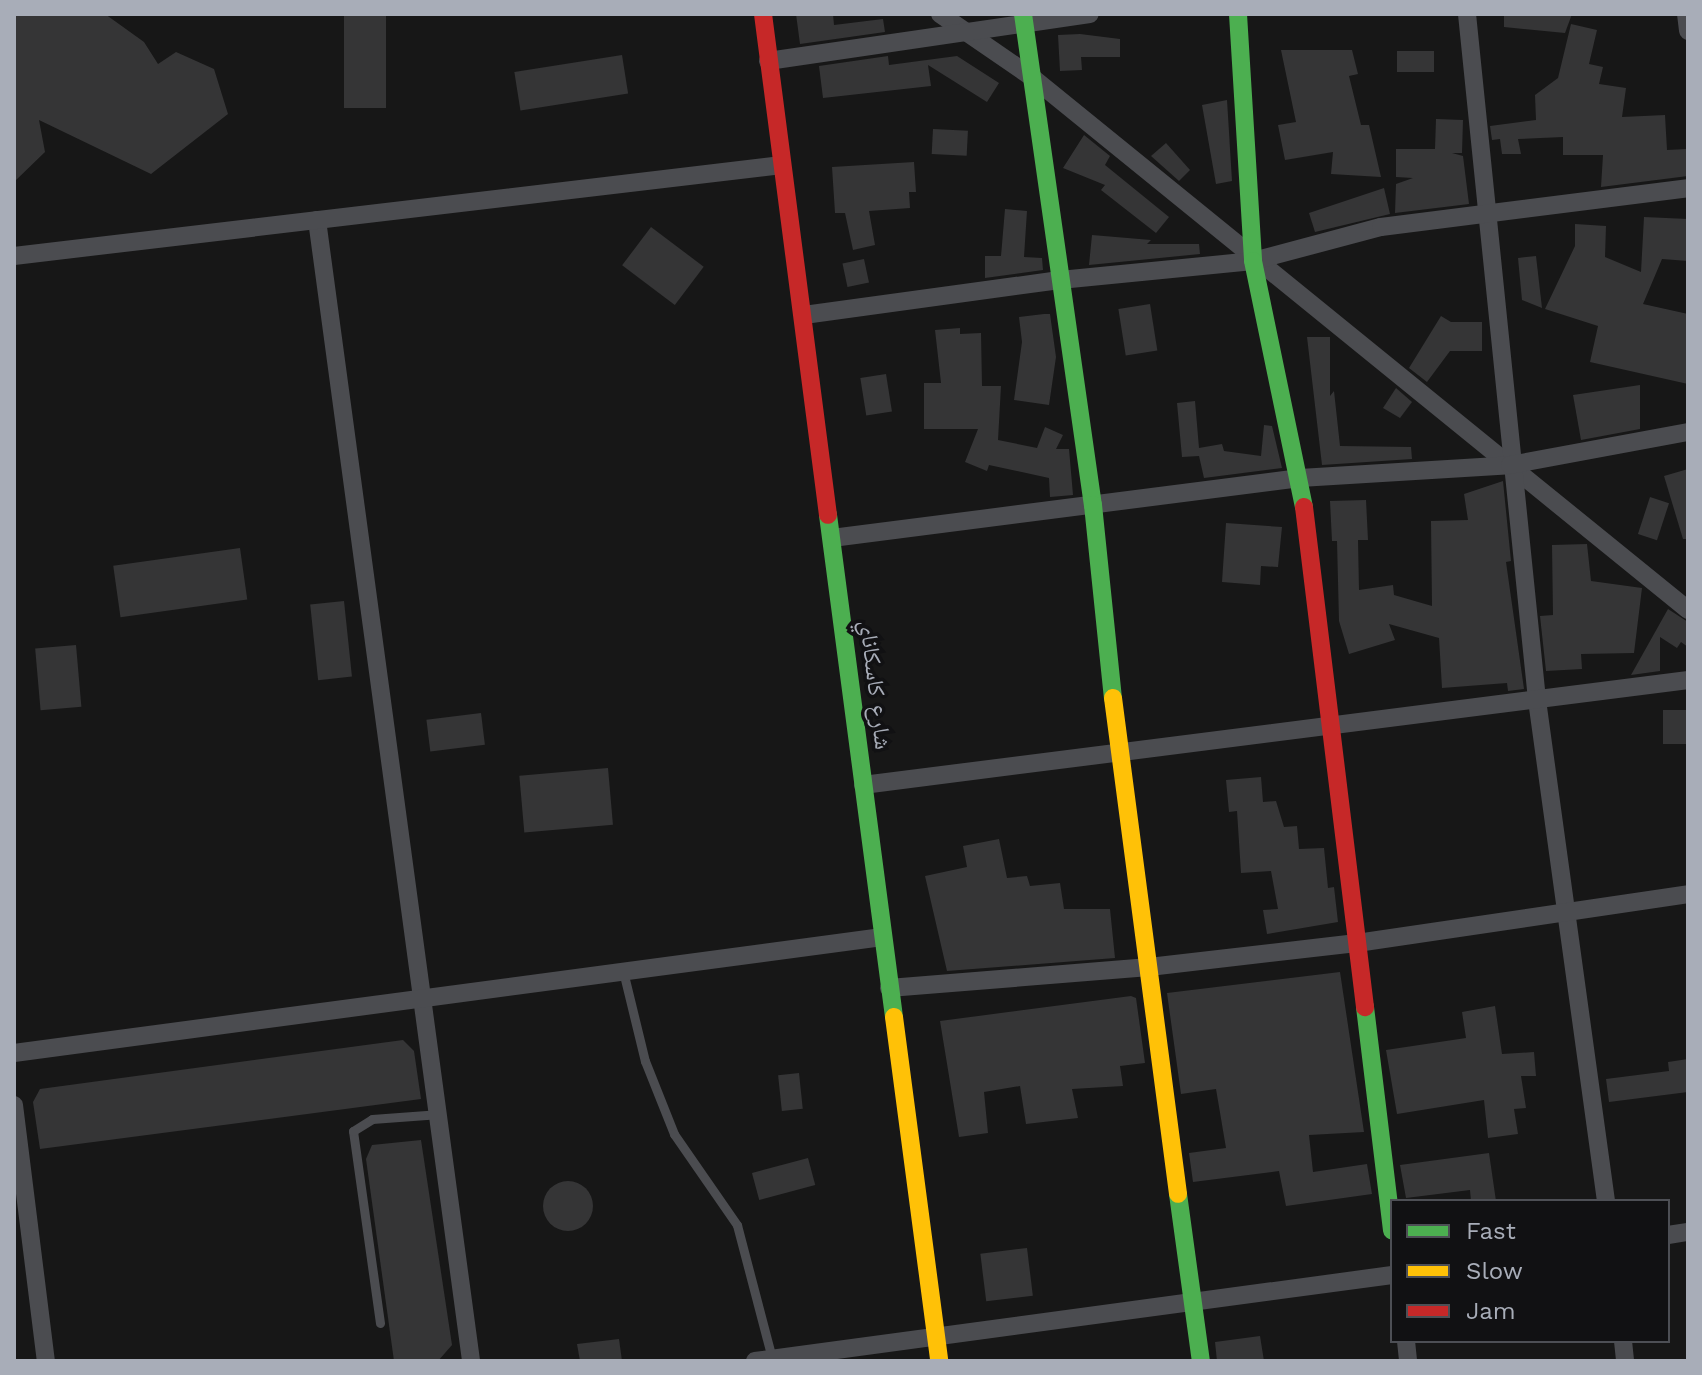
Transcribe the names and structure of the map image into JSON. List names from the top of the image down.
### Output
{
  "streets": {
    "street": ["شارع كاسكاناي"]
  },
  "legend": ["Fast", "Slow", "Jam"]
}
